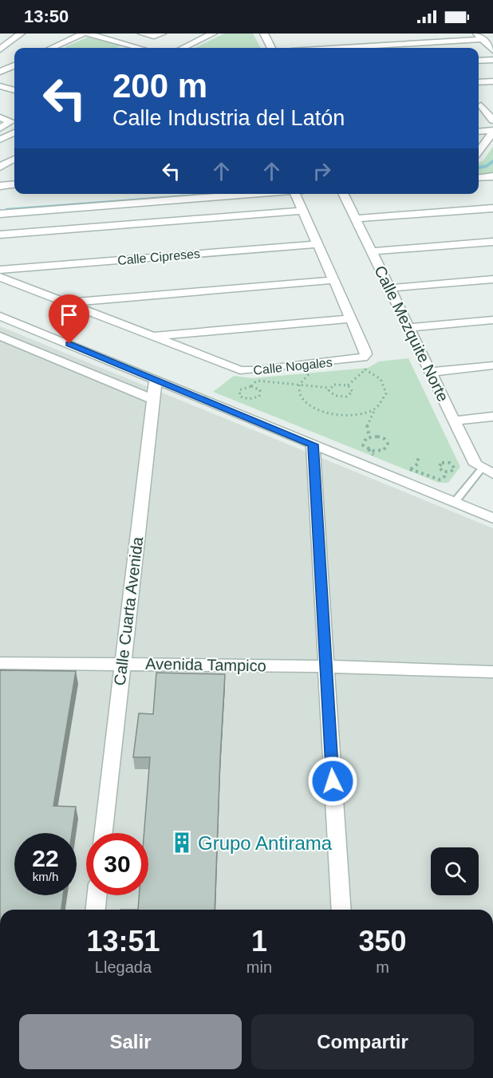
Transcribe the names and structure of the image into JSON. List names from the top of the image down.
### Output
{
  "streets": {
    "street": [
      "Calle Cipreses",
      "Calle Mezquite Norte",
      "Calle Nogales",
      "Calle Cuarta Avenida",
      "Avenida Tampico"
    ]
  },
  "crossings": [
    ["Calle Cuarta Avenida", "Avenida Tampico"]
  ],
  "places": {
    "building": ["Grupo Antirama"]
  },
  "page": {
    "status": "13:50",
    "turn": ["200 m", "Calle Industria del Latón"],
    "speed": "22 km/h",
    "limit": "30",
    "eta": [
      "13:51",
      "Llegada",
      "1",
      "min",
      "350",
      "m"
    ],
    "buttons": ["Salir", "Compartir"]
  }
}
